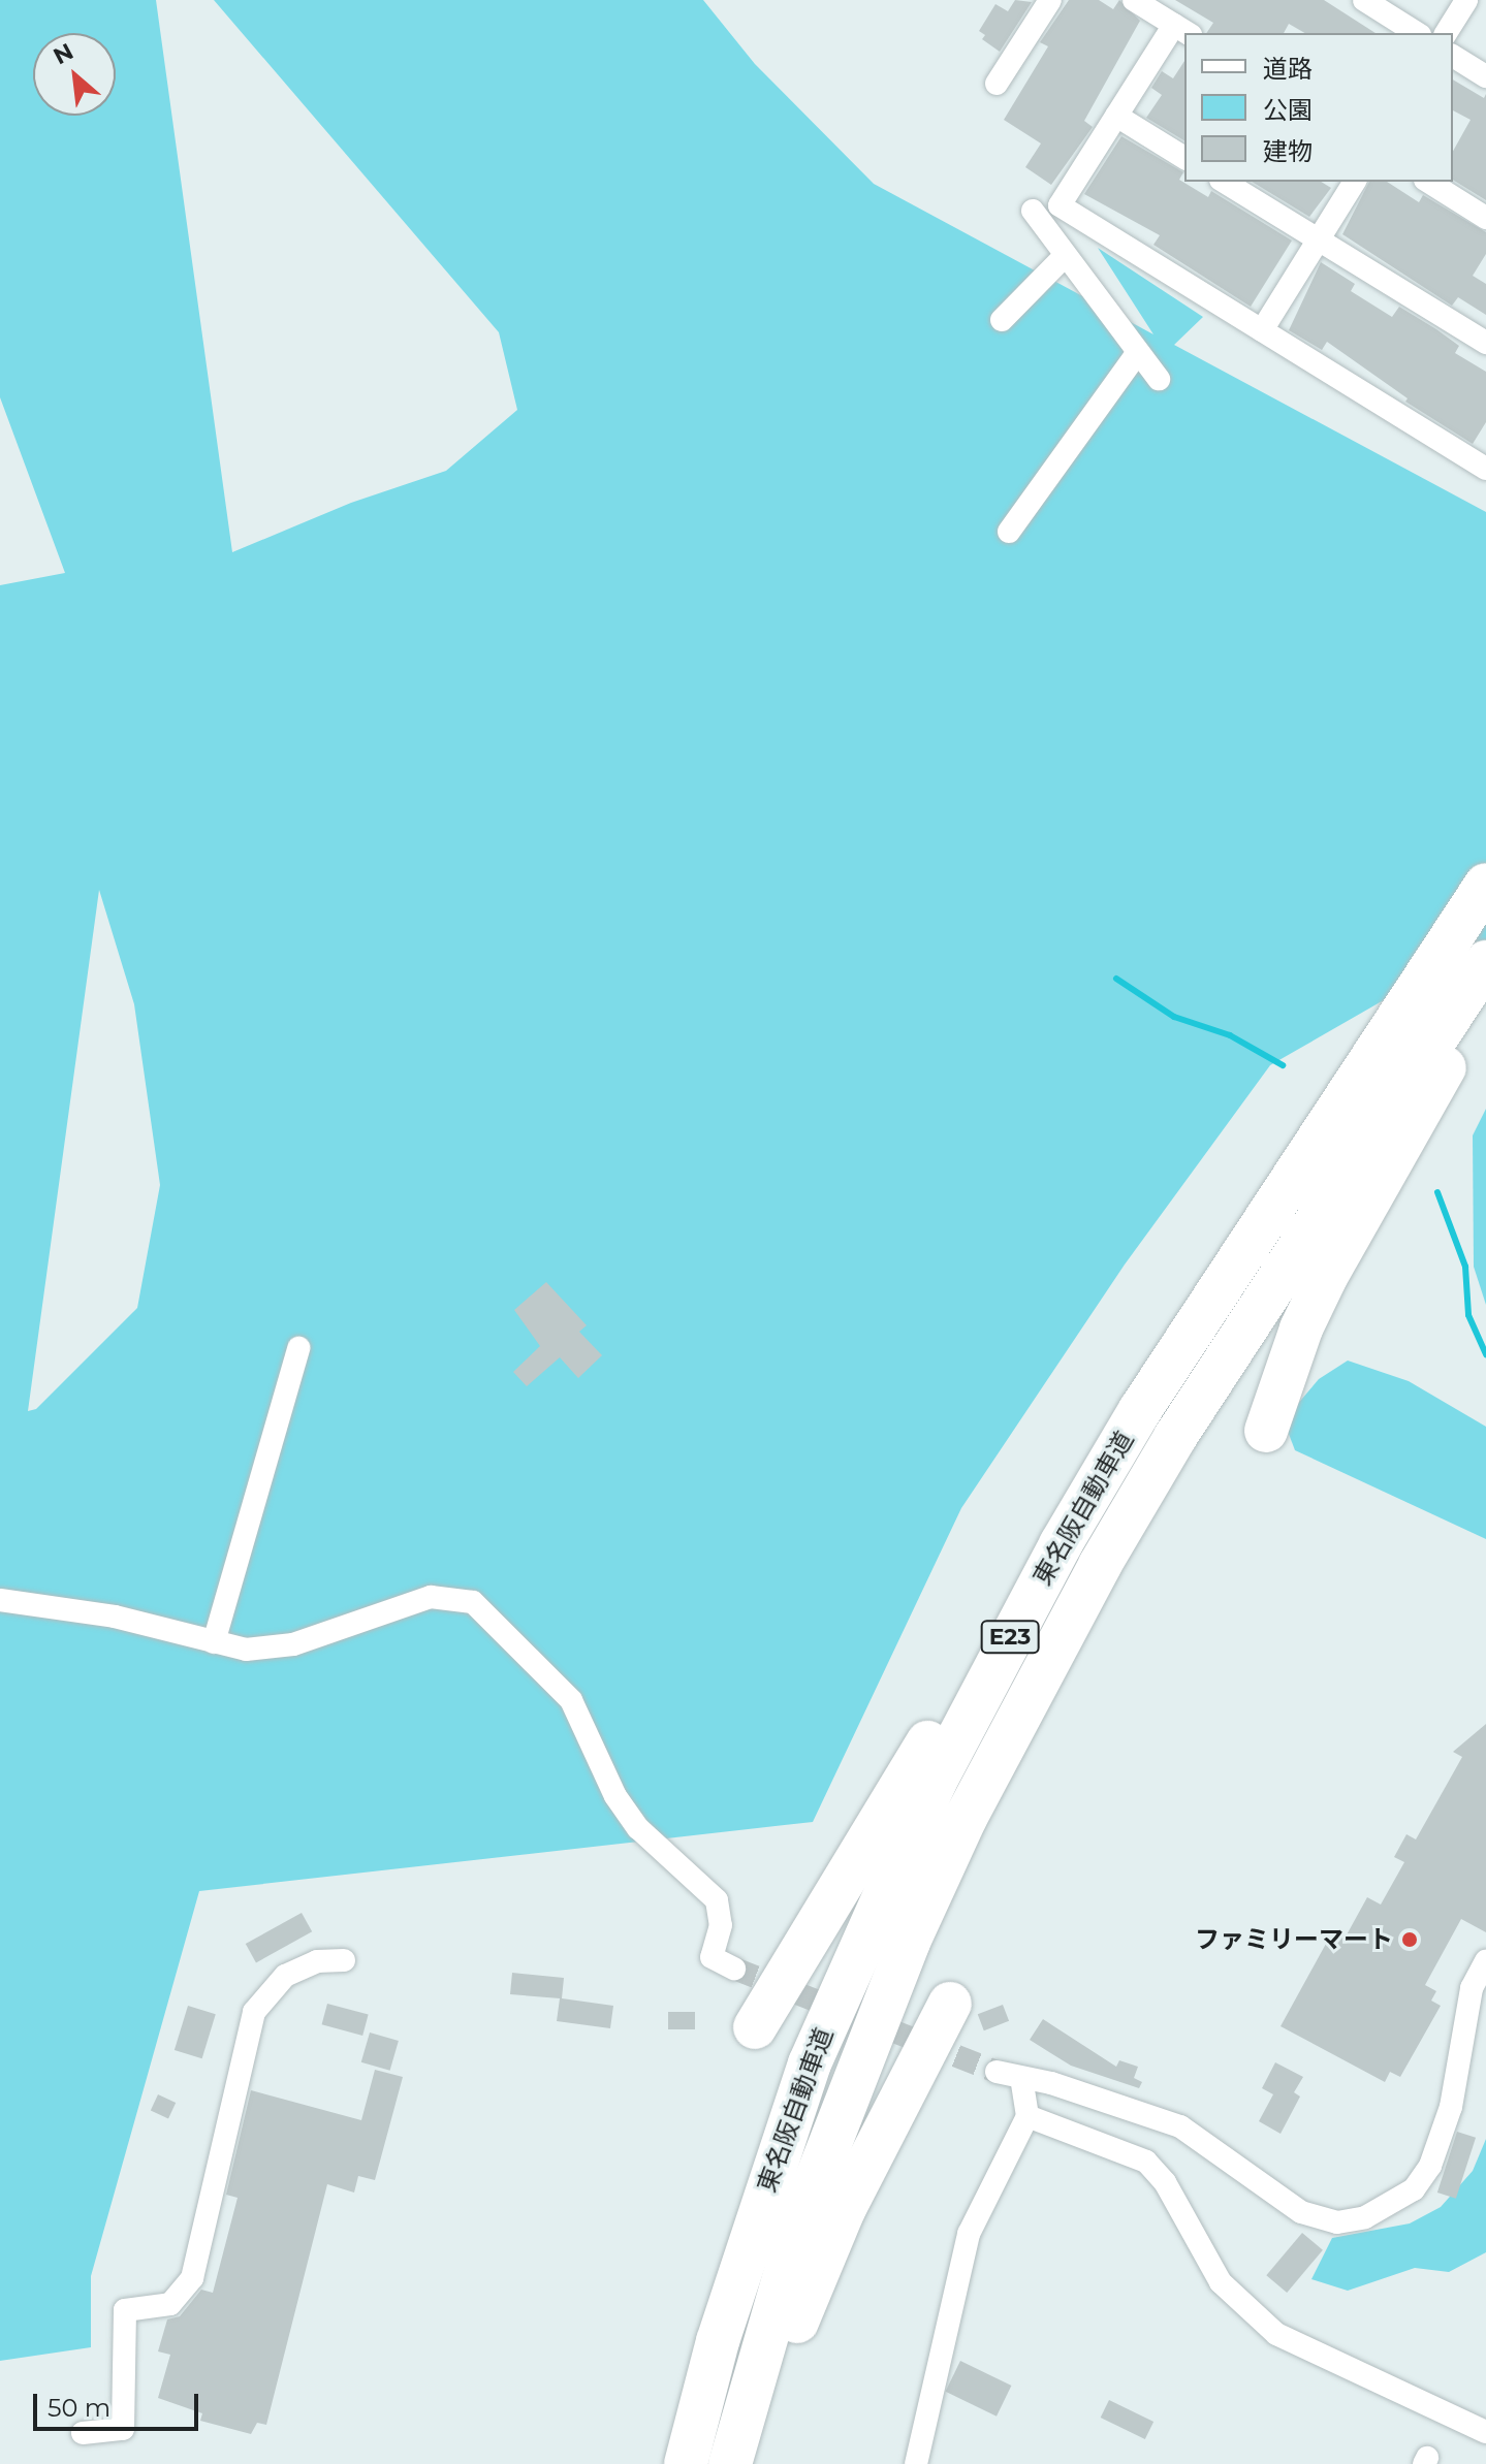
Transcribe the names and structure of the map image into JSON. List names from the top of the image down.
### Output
{
  "streets": {
    "highway": ["東名阪自動車道", "E23"]
  },
  "places": ["ファミリーマート"],
  "legend": ["道路", "公園", "建物"],
  "scale_bar": "50 m",
  "north": "top left"
}
